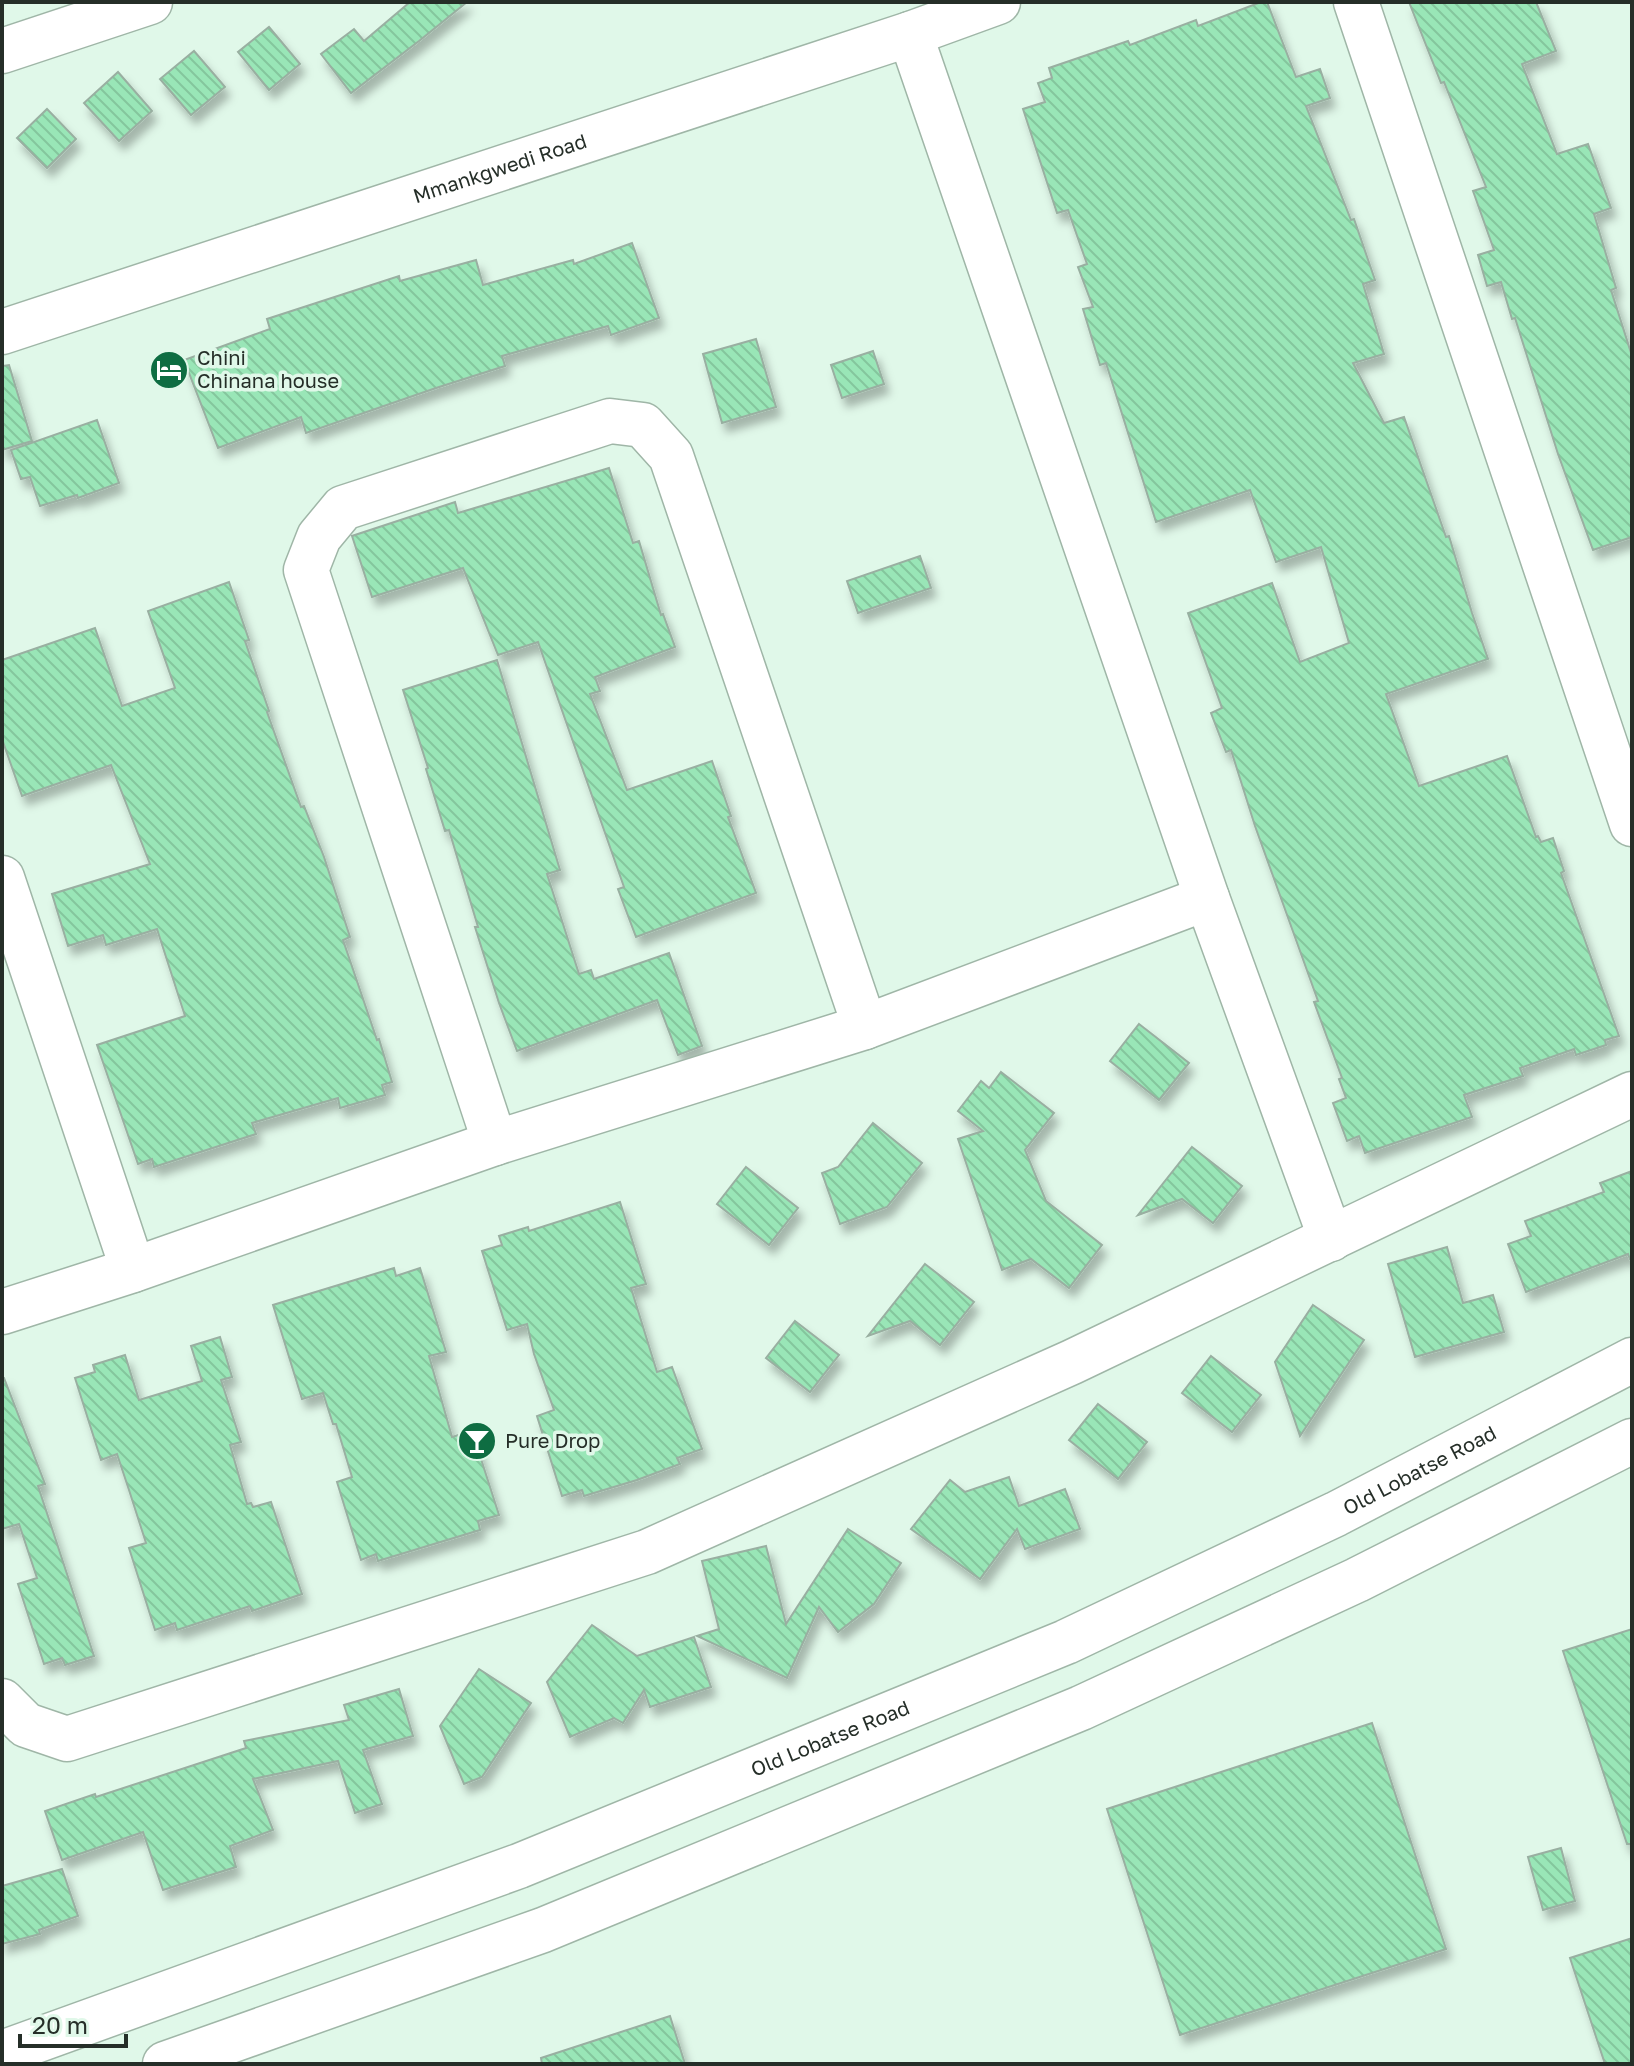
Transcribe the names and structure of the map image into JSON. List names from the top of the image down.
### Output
{
  "streets": {
    "street": ["Mmankgwedi Road", "Old Lobatse Road"]
  },
  "places": {
    "hotel": ["Chini Chinana house"],
    "bar": ["Pure Drop"]
  },
  "scale_bar": "20 m"
}
